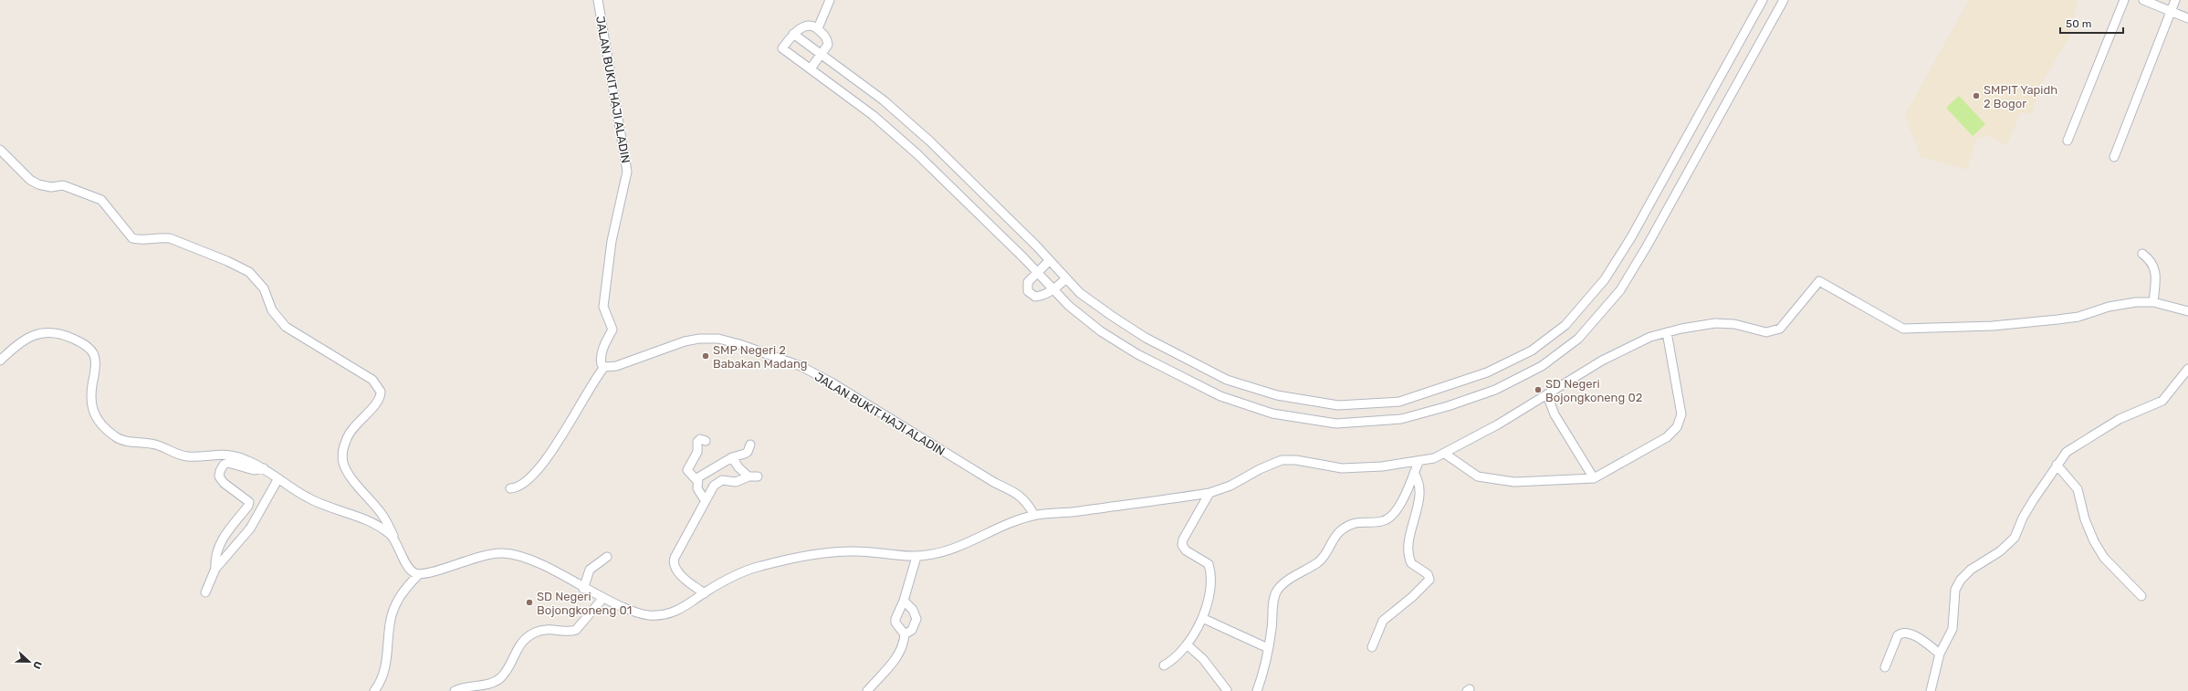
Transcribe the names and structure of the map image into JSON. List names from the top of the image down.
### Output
{
  "streets": {
    "street": ["JALAN BUKIT HAJI ALADIN"]
  },
  "places": [
    "SMPIT Yapidh 2 Bogor",
    "SMP Negeri 2 Babakan Madang",
    "SD Negeri Bojongkoneng 02",
    "SD Negeri Bojongkoneng 01"
  ],
  "scale_bar": "50 m",
  "north": "right"
}
